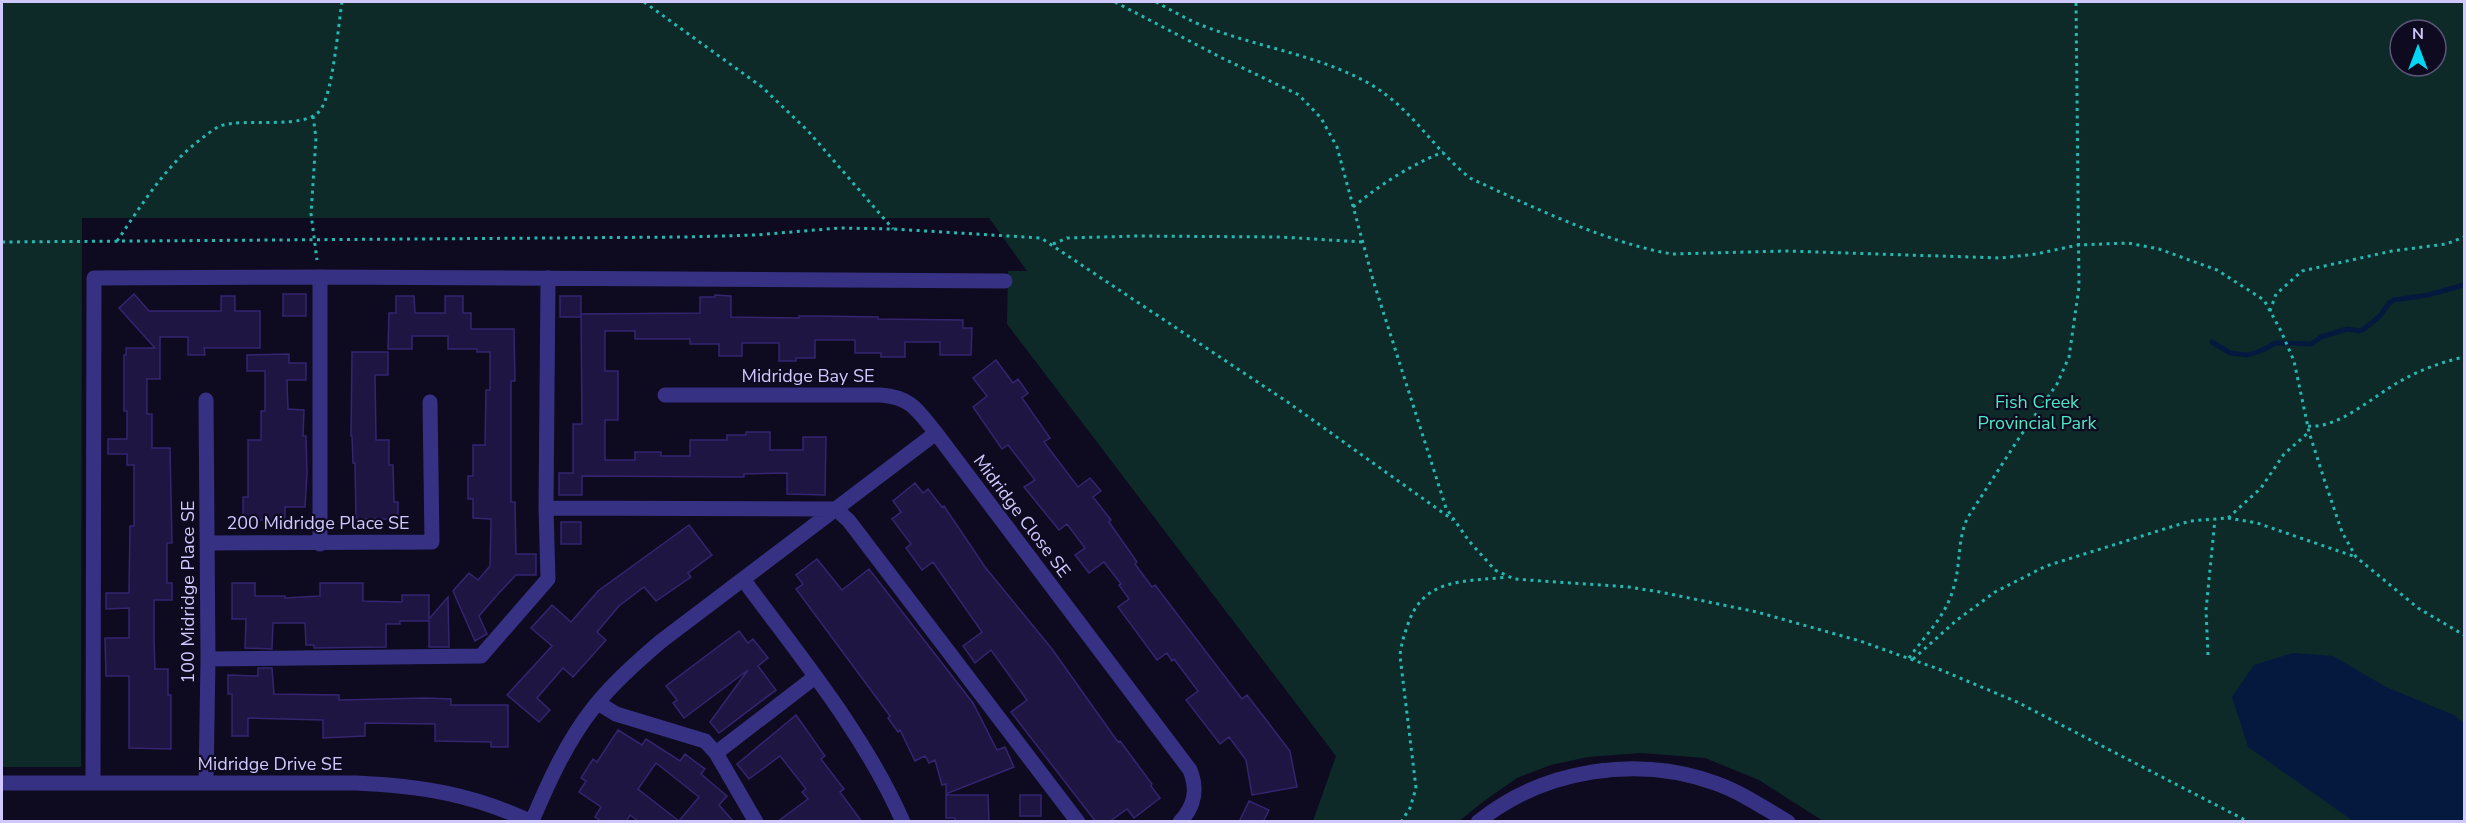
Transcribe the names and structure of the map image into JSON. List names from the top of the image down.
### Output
{
  "streets": {
    "street": [
      "Midridge Bay SE",
      "Midridge Close SE",
      "200 Midridge Place SE",
      "100 Midridge Place SE",
      "Midridge Drive SE"
    ]
  },
  "crossings": [
    ["Midridge Bay SE", "Midridge Close SE"],
    ["200 Midridge Place SE", "100 Midridge Place SE"],
    ["100 Midridge Place SE", "Midridge Drive SE"]
  ],
  "parks": ["Fish Creek Provincial Park"],
  "north": "top"
}
